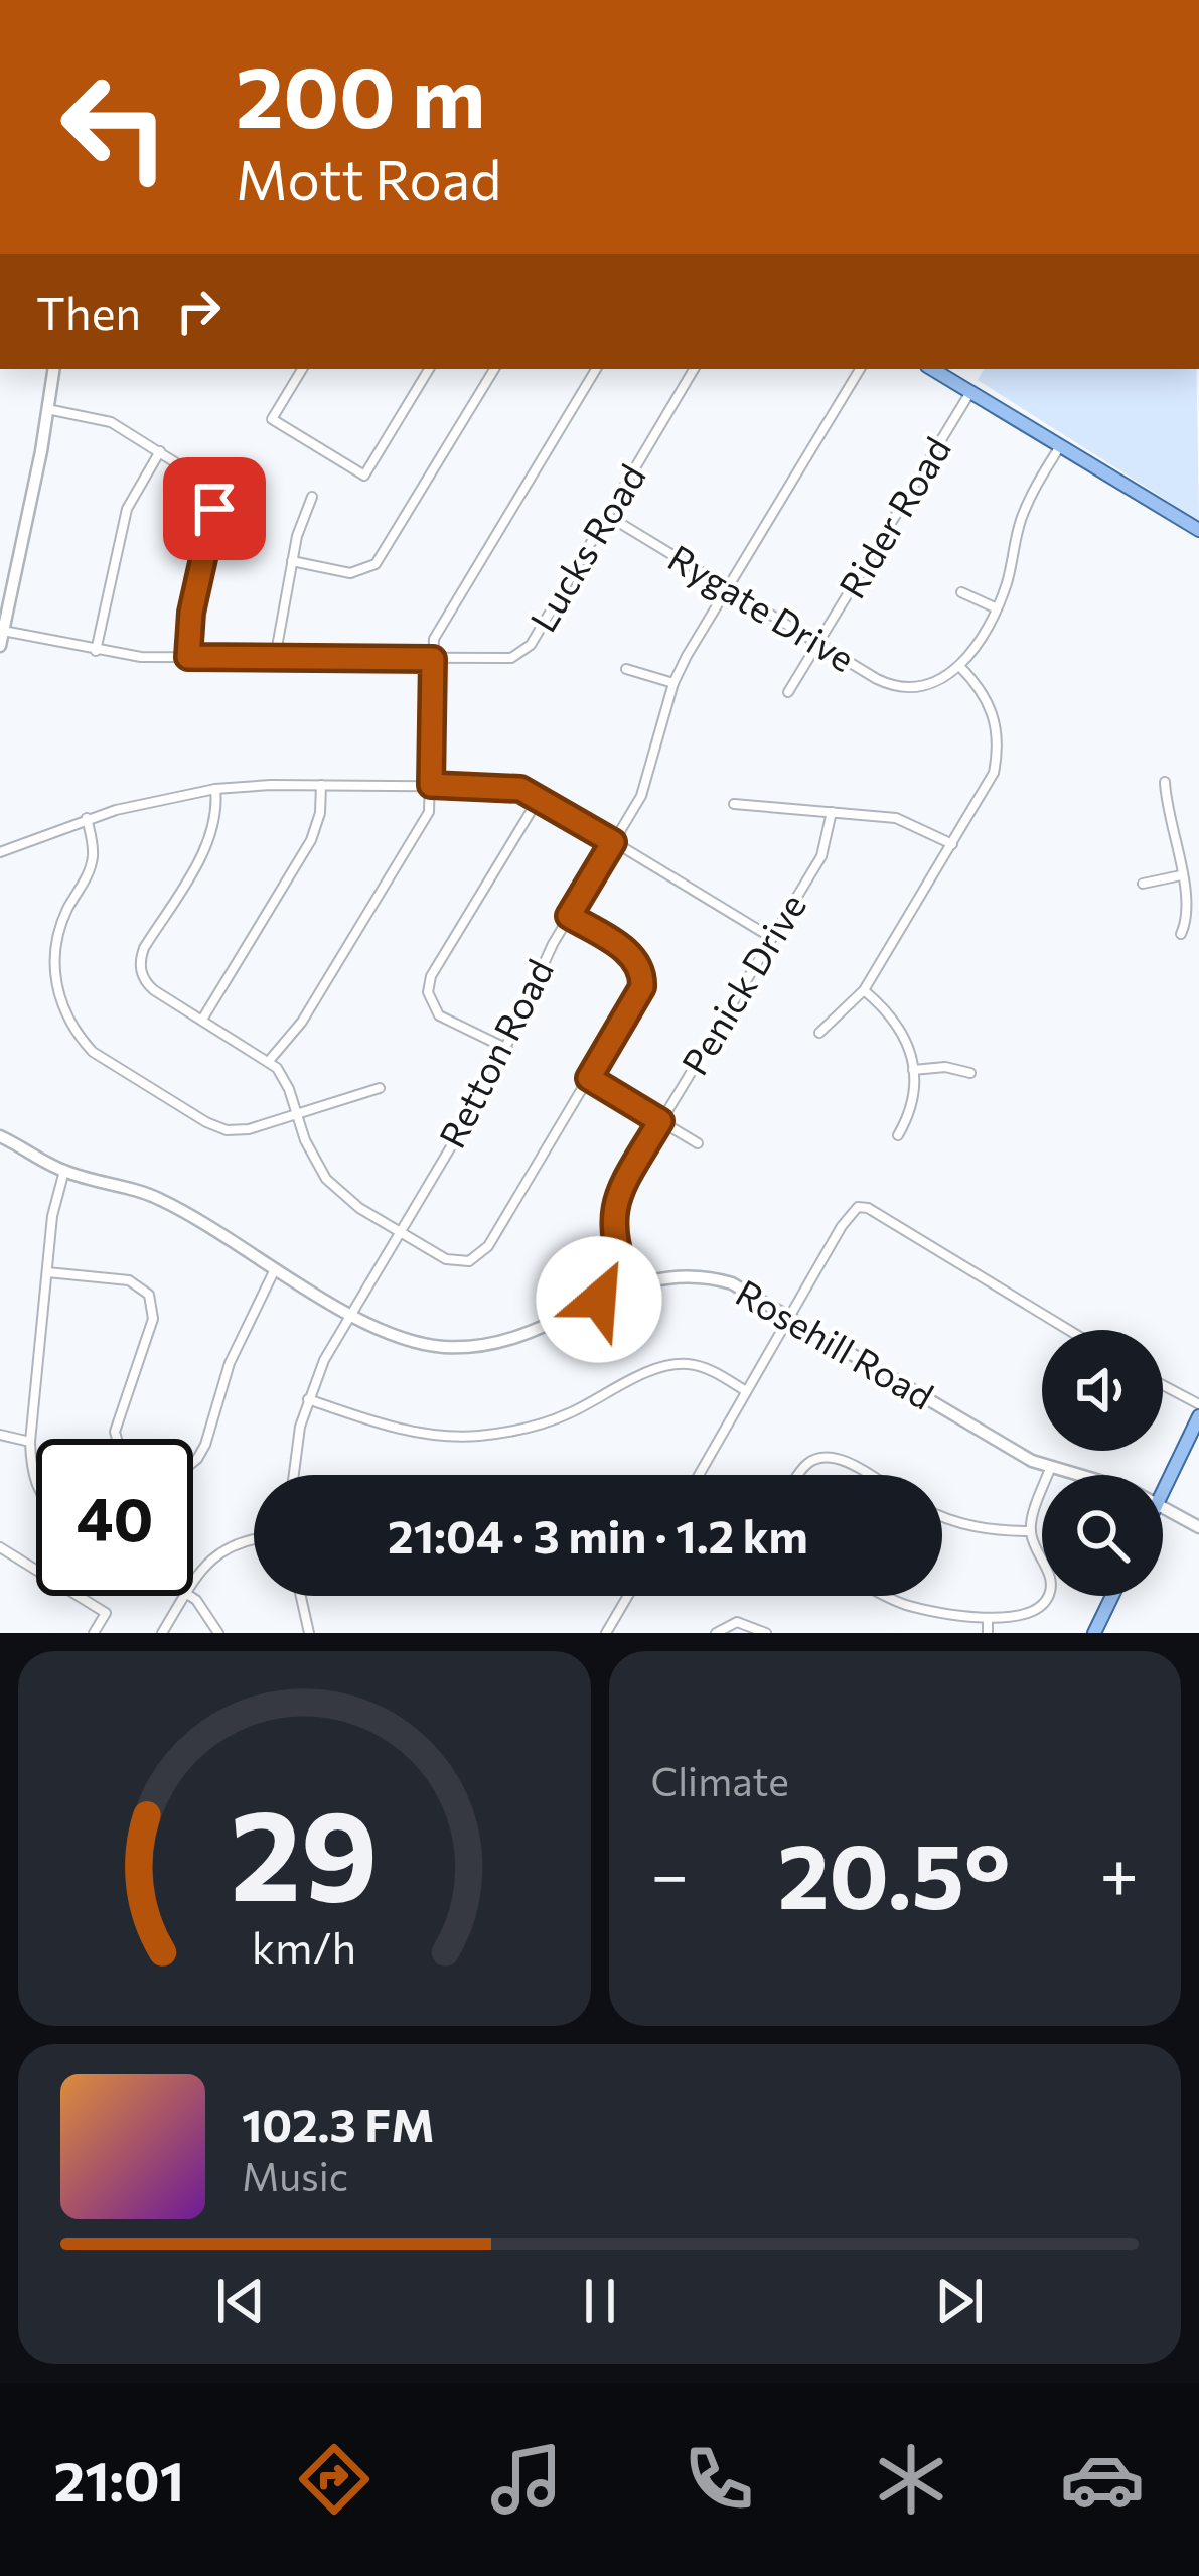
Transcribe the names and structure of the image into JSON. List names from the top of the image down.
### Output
{
  "streets": {
    "street": [
      "Rider Road",
      "Lucks Road",
      "Rygate Drive",
      "Penick Drive",
      "Retton Road",
      "Rosehill Road"
    ]
  },
  "crossings": [
    ["Rider Road", "Rygate Drive"],
    ["Lucks Road", "Rygate Drive"],
    ["Rygate Drive", "Retton Road"],
    ["Penick Drive", "Rosehill Road"],
    ["Retton Road", "Rosehill Road"]
  ],
  "page": {
    "turn": ["200 m", "Mott Road"],
    "then": "Then",
    "limit": "40",
    "trip": "21:04 · 3 min · 1.2 km",
    "tile": "Climate",
    "heat": ["−", "20.5°", "+"],
    "song": ["102.3 FM", "Music"],
    "tabs": "21:01",
    "gauge": ["29", "km/h"]
  }
}
